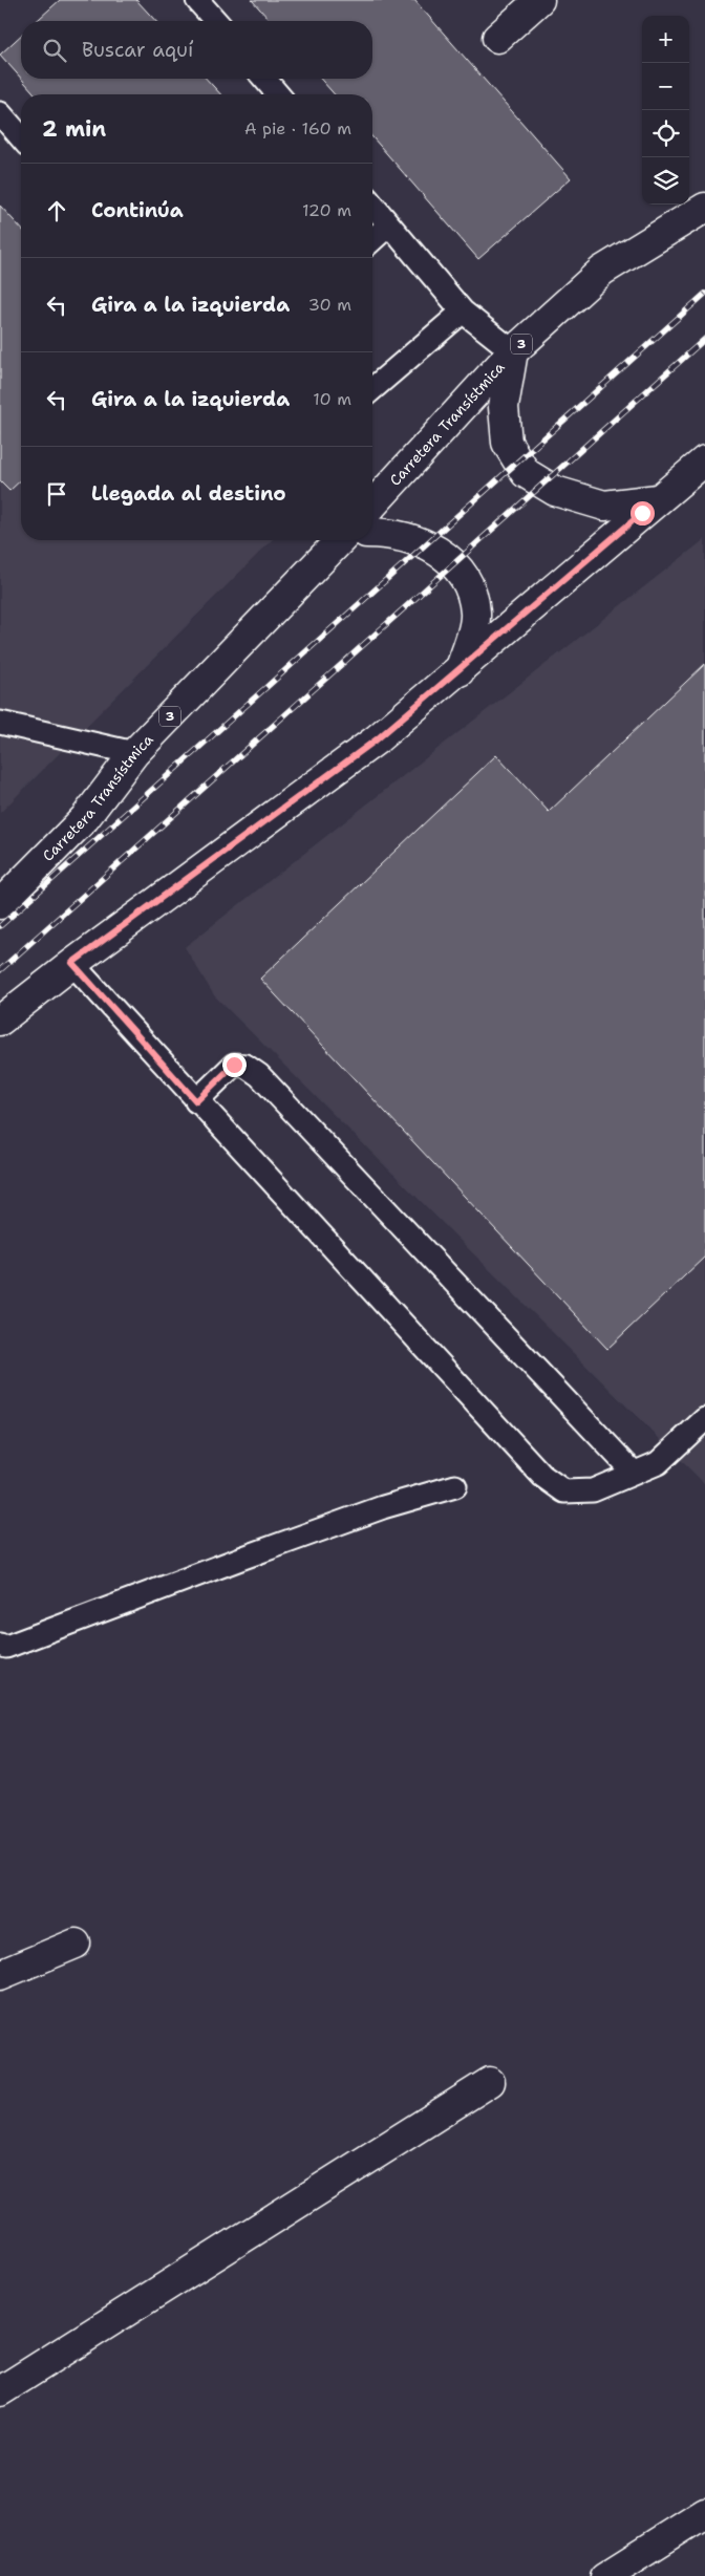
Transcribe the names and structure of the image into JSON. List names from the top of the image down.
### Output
{
  "streets": {
    "main road": ["3", "Carretera Transístmica"]
  },
  "page": {
    "map_buttons": ["+", "−"],
    "search": "Buscar aquí",
    "heading": ["2 min", "A pie · 160 m"],
    "list": [
      ["Continúa", "120 m"],
      ["Gira a la izquierda", "30 m"],
      ["Gira a la izquierda", "10 m"],
      "Llegada al destino"
    ]
  }
}
